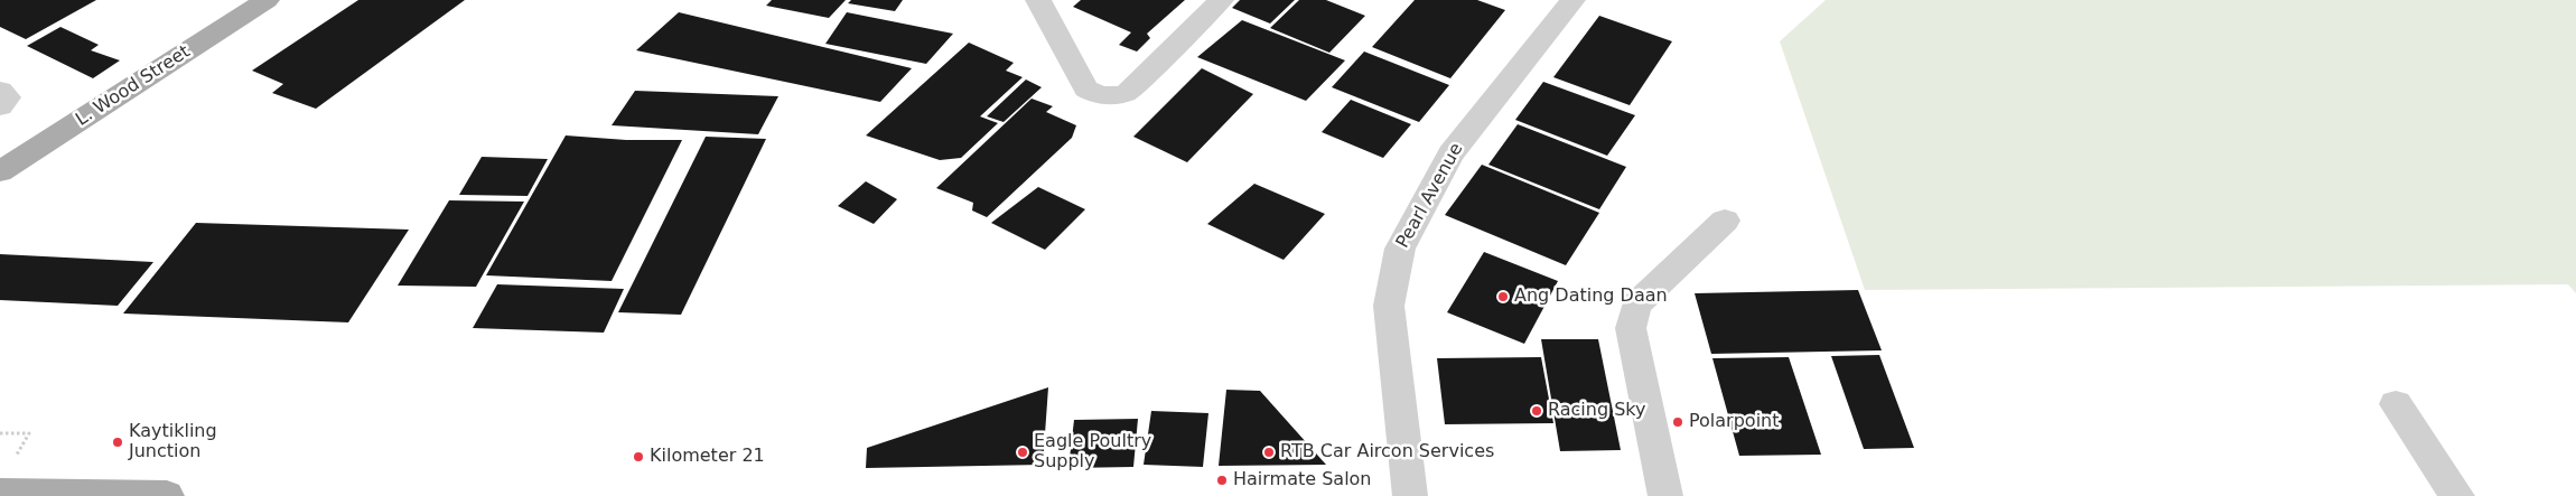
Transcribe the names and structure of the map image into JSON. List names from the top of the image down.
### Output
{
  "streets": {
    "main road": ["L. Wood Street"],
    "street": ["Pearl Avenue"]
  },
  "places": [
    "Ang Dating Daan",
    "Racing Sky",
    "Polarpoint",
    "Kaytikling Junction",
    "Eagle Poultry Supply",
    "RTB Car Aircon Services",
    "Kilometer 21",
    "Hairmate Salon"
  ]
}
